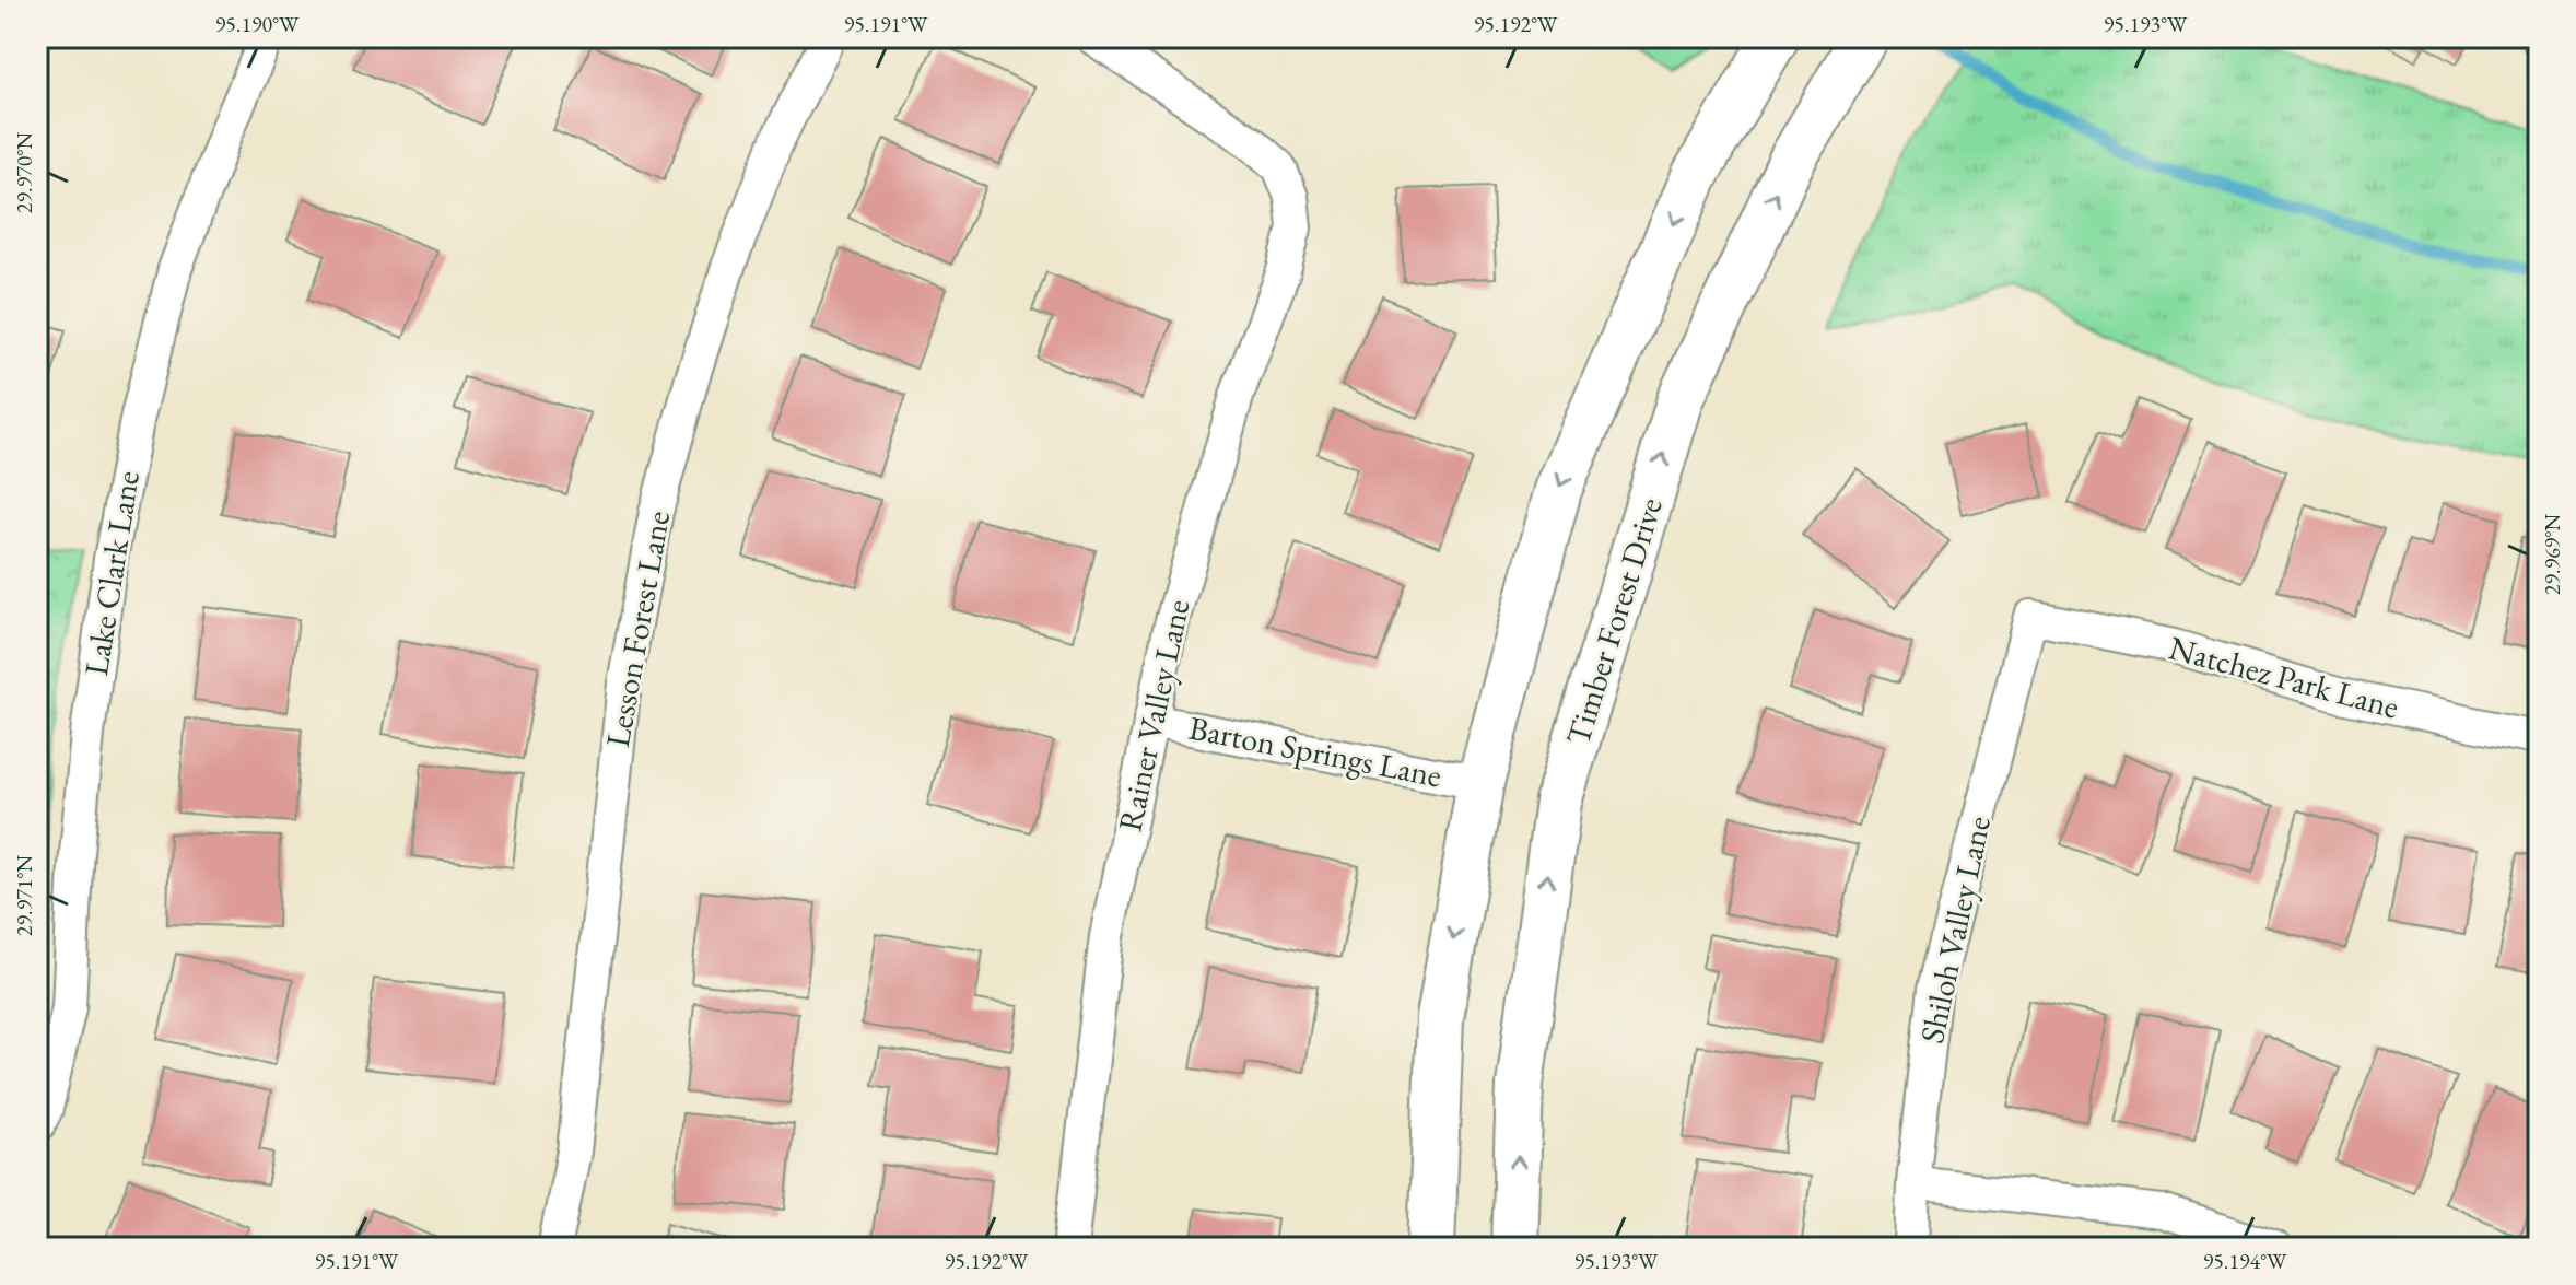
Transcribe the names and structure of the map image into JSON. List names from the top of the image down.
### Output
{
  "streets": {
    "main road": ["Timber Forest Drive"],
    "street": [
      "Lake Clark Lane",
      "Lesson Forest Lane",
      "Natchez Park Lane",
      "Rainer Valley Lane",
      "Barton Springs Lane",
      "Shiloh Valley Lane"
    ]
  },
  "crossings": [
    ["Natchez Park Lane", "Shiloh Valley Lane"],
    ["Rainer Valley Lane", "Barton Springs Lane"]
  ],
  "coordinates": [
    "95.190°W",
    "95.191°W",
    "95.192°W",
    "95.193°W",
    "29.970°N",
    "29.969°N",
    "29.971°N",
    "95.194°W"
  ]
}
